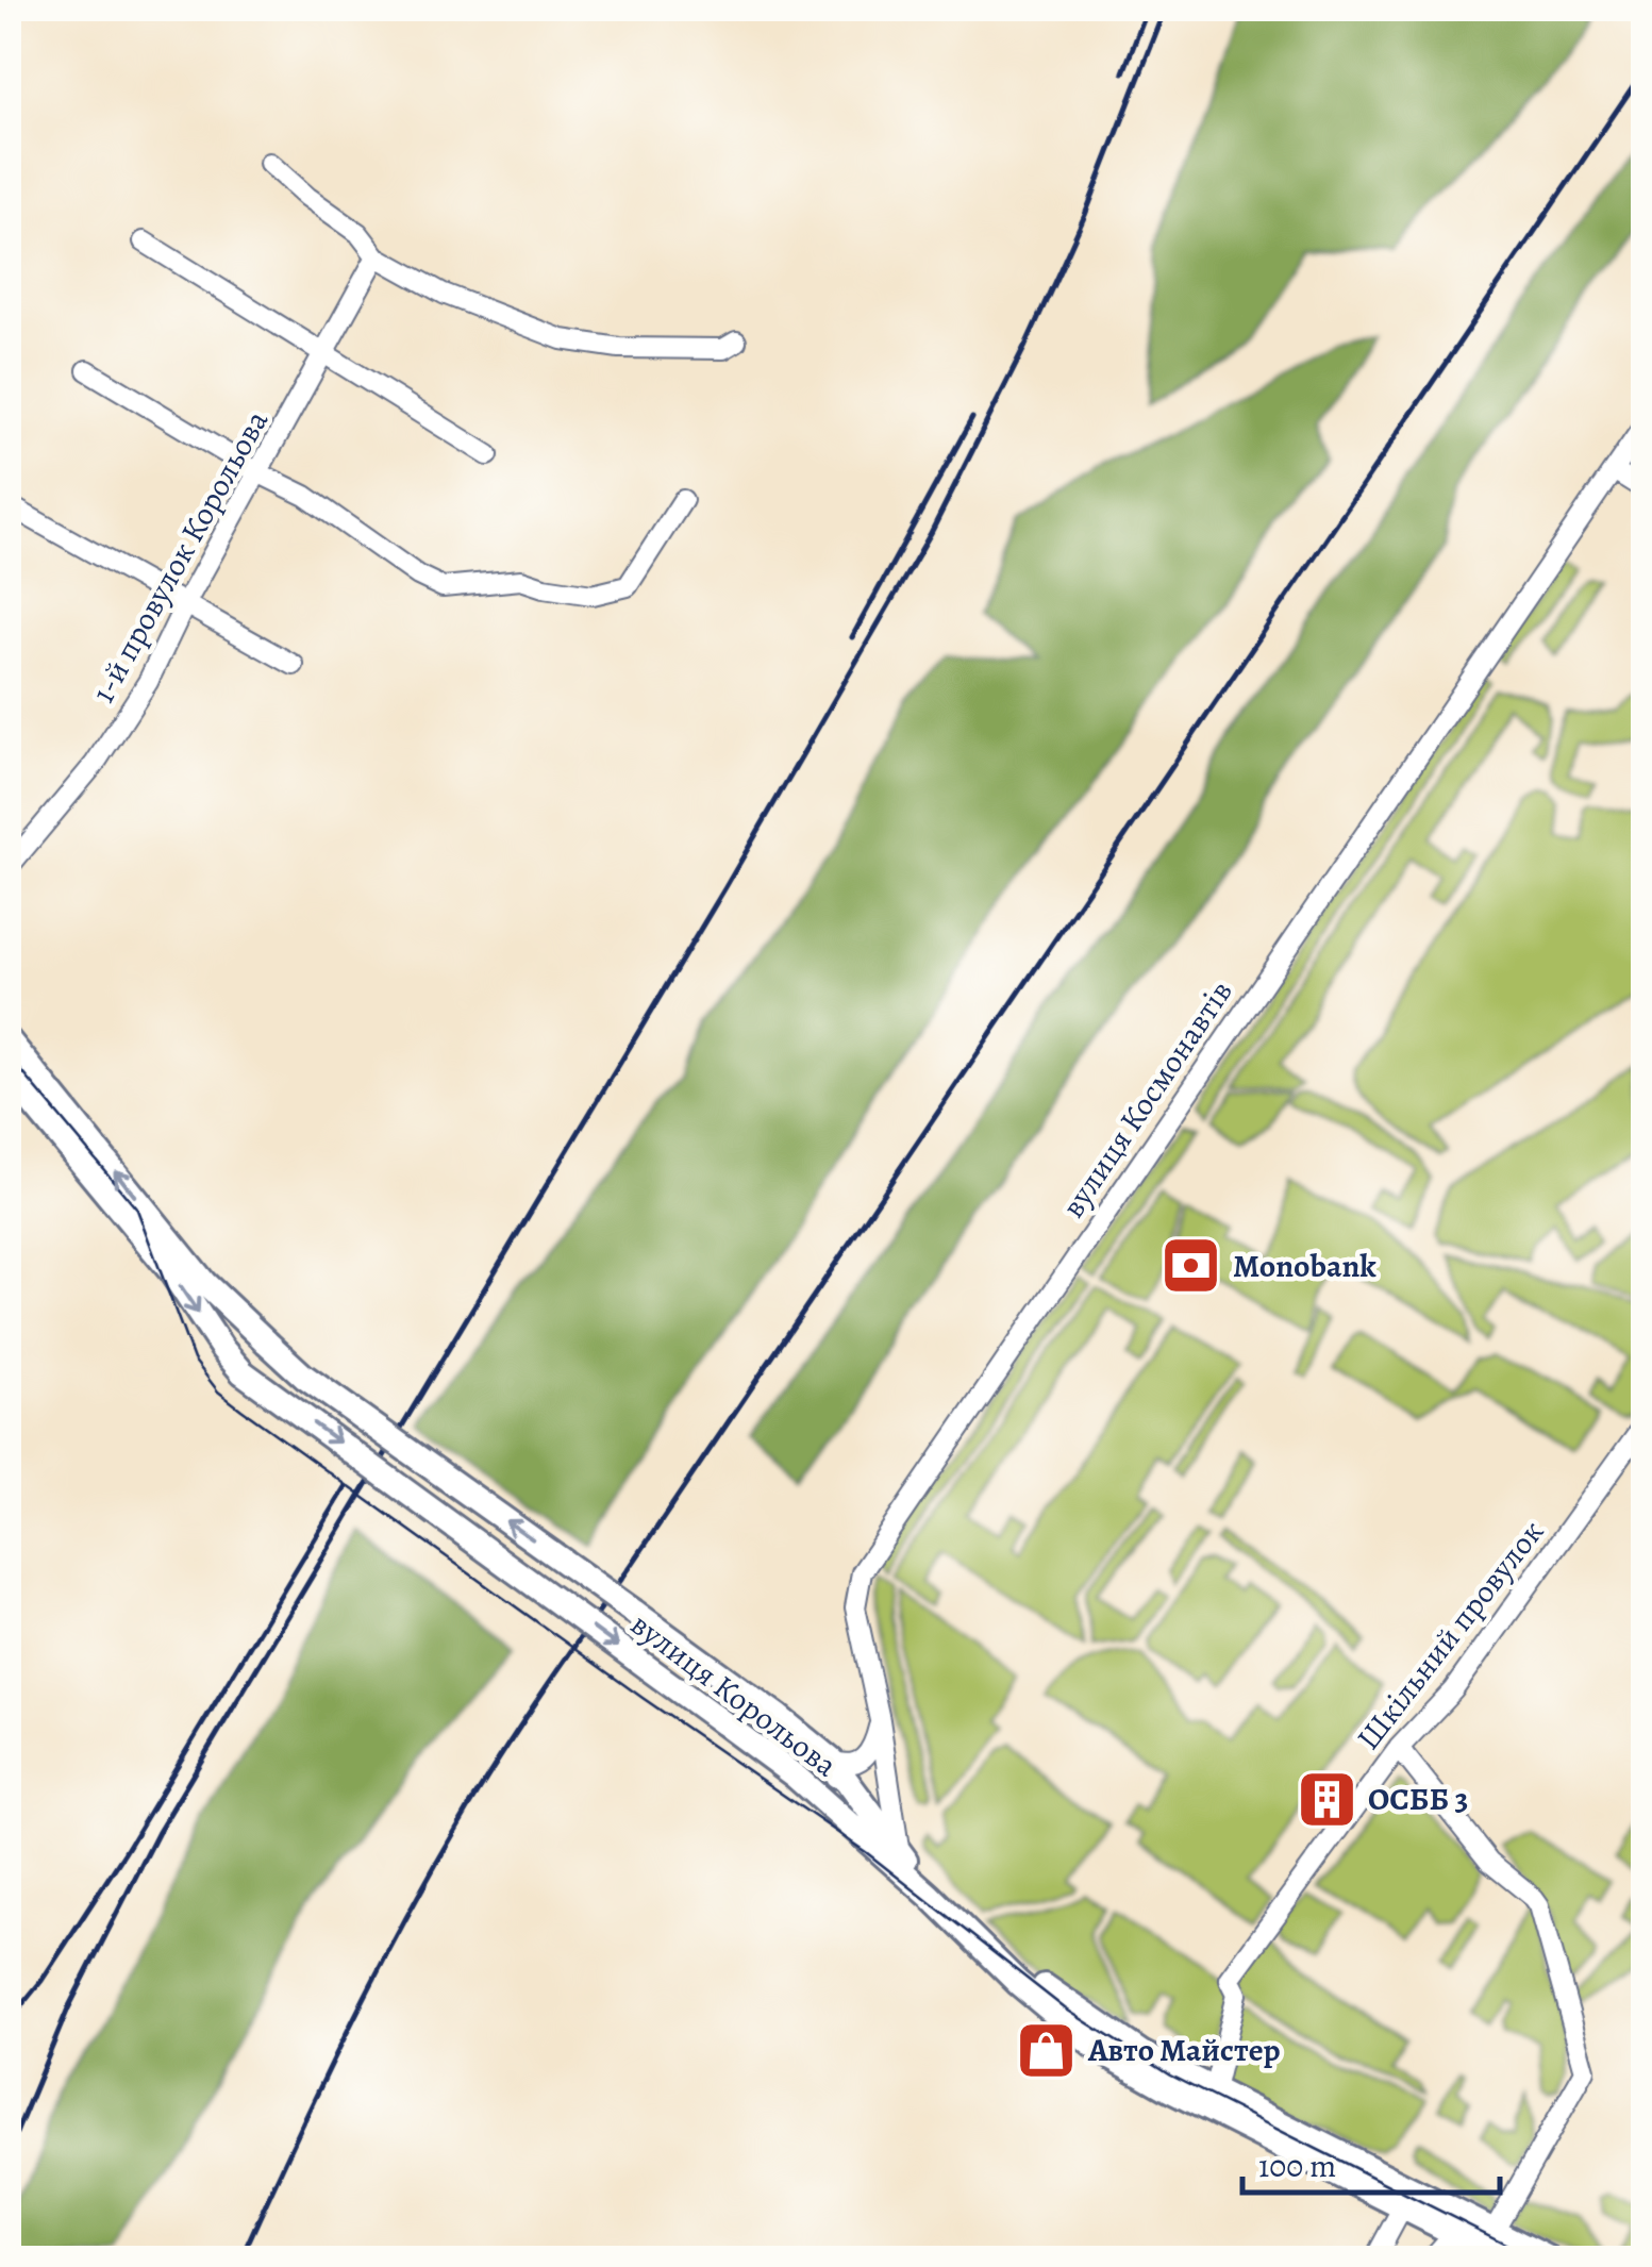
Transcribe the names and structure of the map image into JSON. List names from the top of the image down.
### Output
{
  "streets": {
    "main road": ["вулиця Корольова"],
    "street": ["1-й провулок Корольова", "вулиця Космонавтів", "Шкільний провулок"]
  },
  "crossings": [
    ["вулиця Космонавтів", "вулиця Корольова"],
    ["Шкільний провулок", "вулиця Корольова"]
  ],
  "places": {
    "bank": ["Monobank"],
    "building": ["ОСББ 3"],
    "shop": ["Авто Майстер"]
  },
  "scale_bar": "100 m"
}
